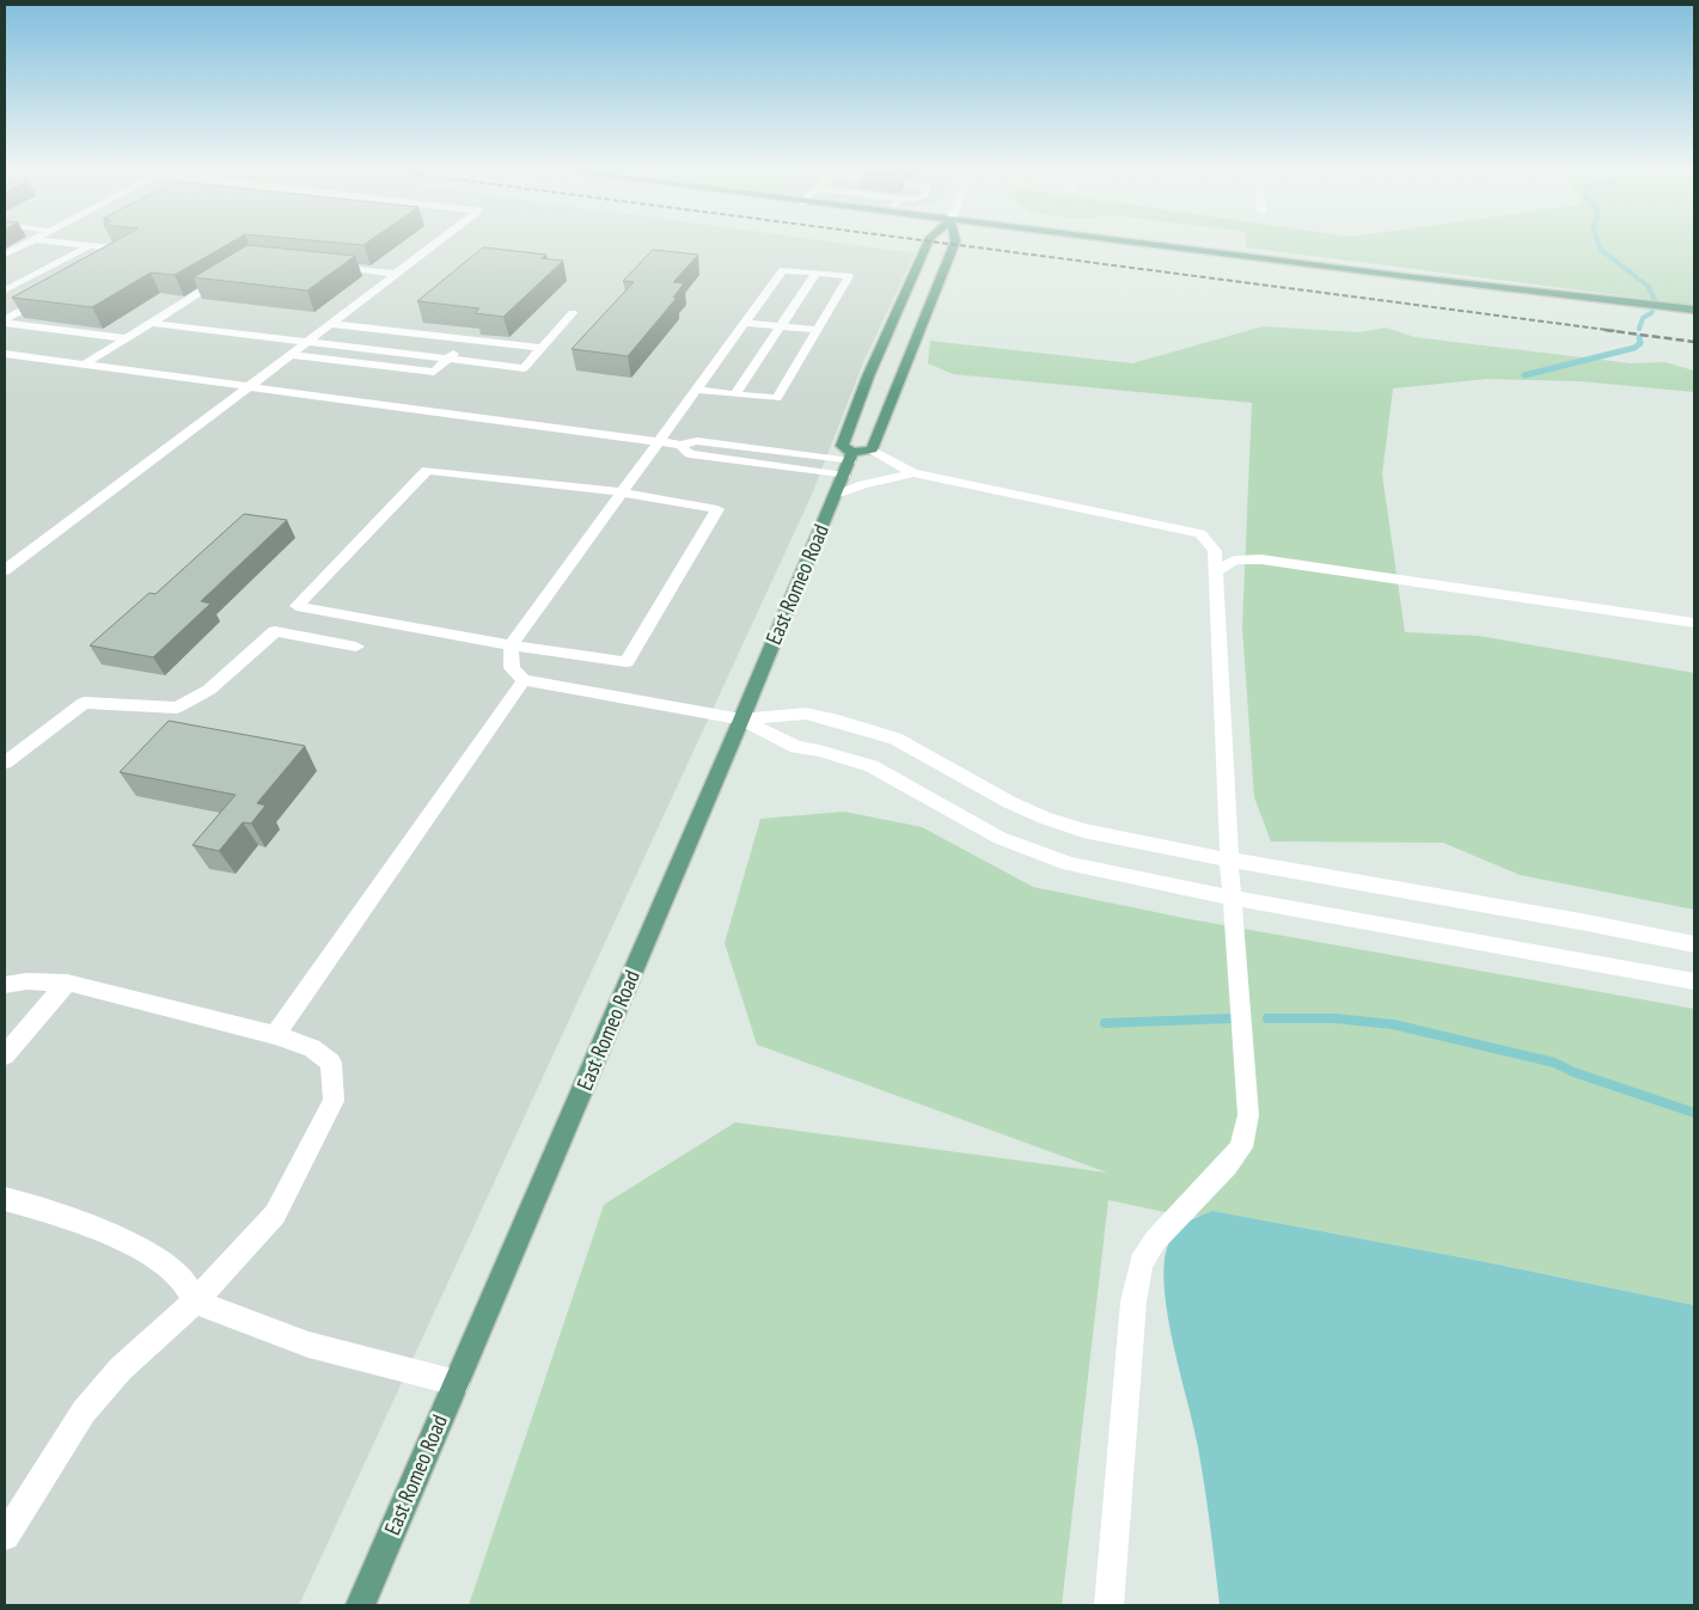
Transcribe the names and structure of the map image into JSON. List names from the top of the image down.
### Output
{
  "streets": {
    "main road": ["East Romeo Road"]
  }
}
